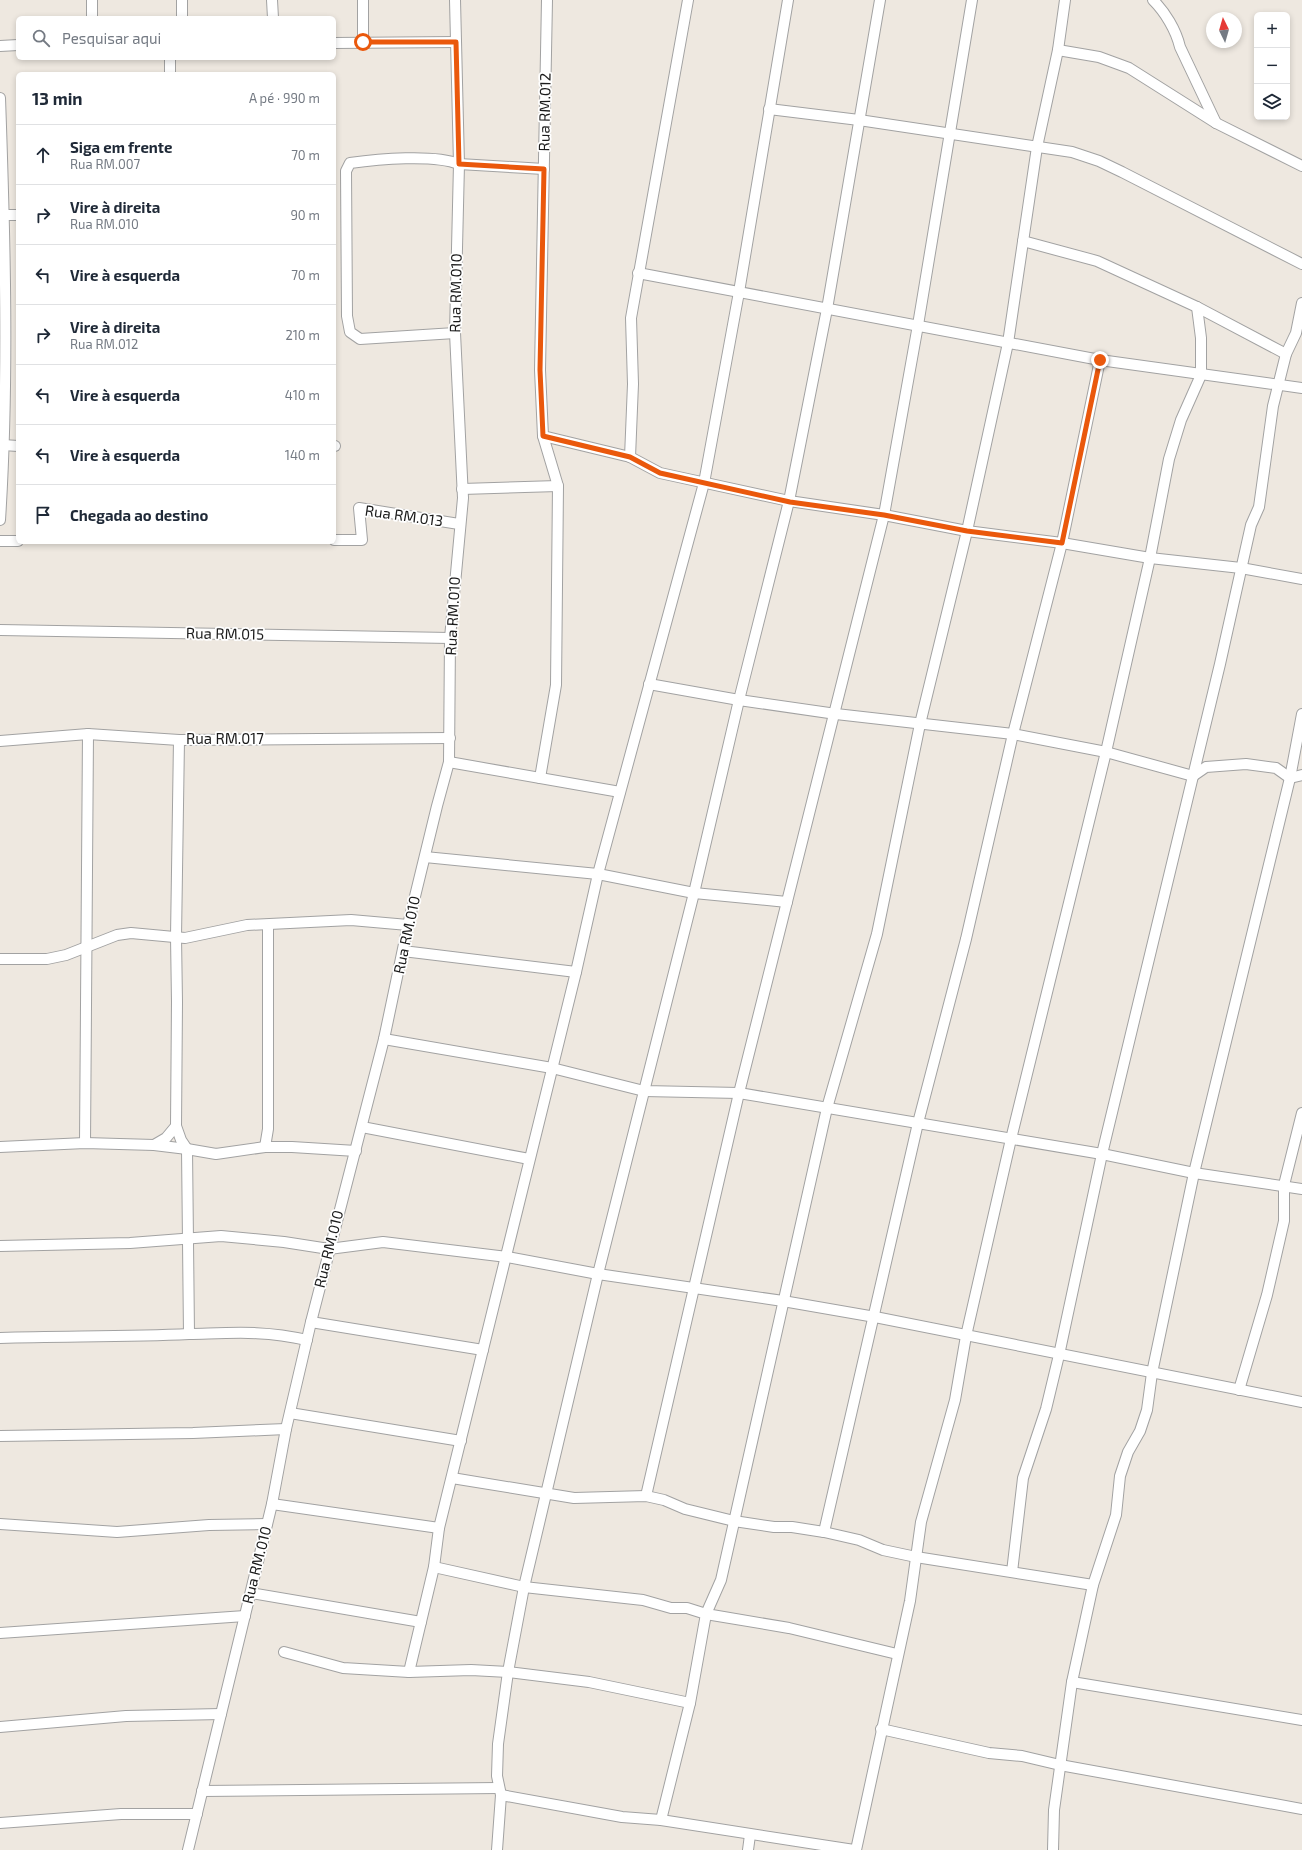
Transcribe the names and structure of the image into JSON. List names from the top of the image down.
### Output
{
  "streets": {
    "street": [
      "Rua RM.012",
      "Rua RM.010",
      "Rua RM.013",
      "Rua RM.015",
      "Rua RM.017"
    ]
  },
  "crossings": [
    ["Rua RM.010", "Rua RM.013"],
    ["Rua RM.010", "Rua RM.015"],
    ["Rua RM.010", "Rua RM.017"]
  ],
  "north": "top",
  "page": {
    "map_buttons": ["+", "−"],
    "search": "Pesquisar aqui",
    "heading": ["13 min", "A pé · 990 m"],
    "list": [
      ["Siga em frente", "Rua RM.007", "70 m"],
      ["Vire à direita", "Rua RM.010", "90 m"],
      ["Vire à esquerda", "70 m"],
      ["Vire à direita", "Rua RM.012", "210 m"],
      ["Vire à esquerda", "410 m"],
      ["Vire à esquerda", "140 m"],
      "Chegada ao destino"
    ]
  }
}
